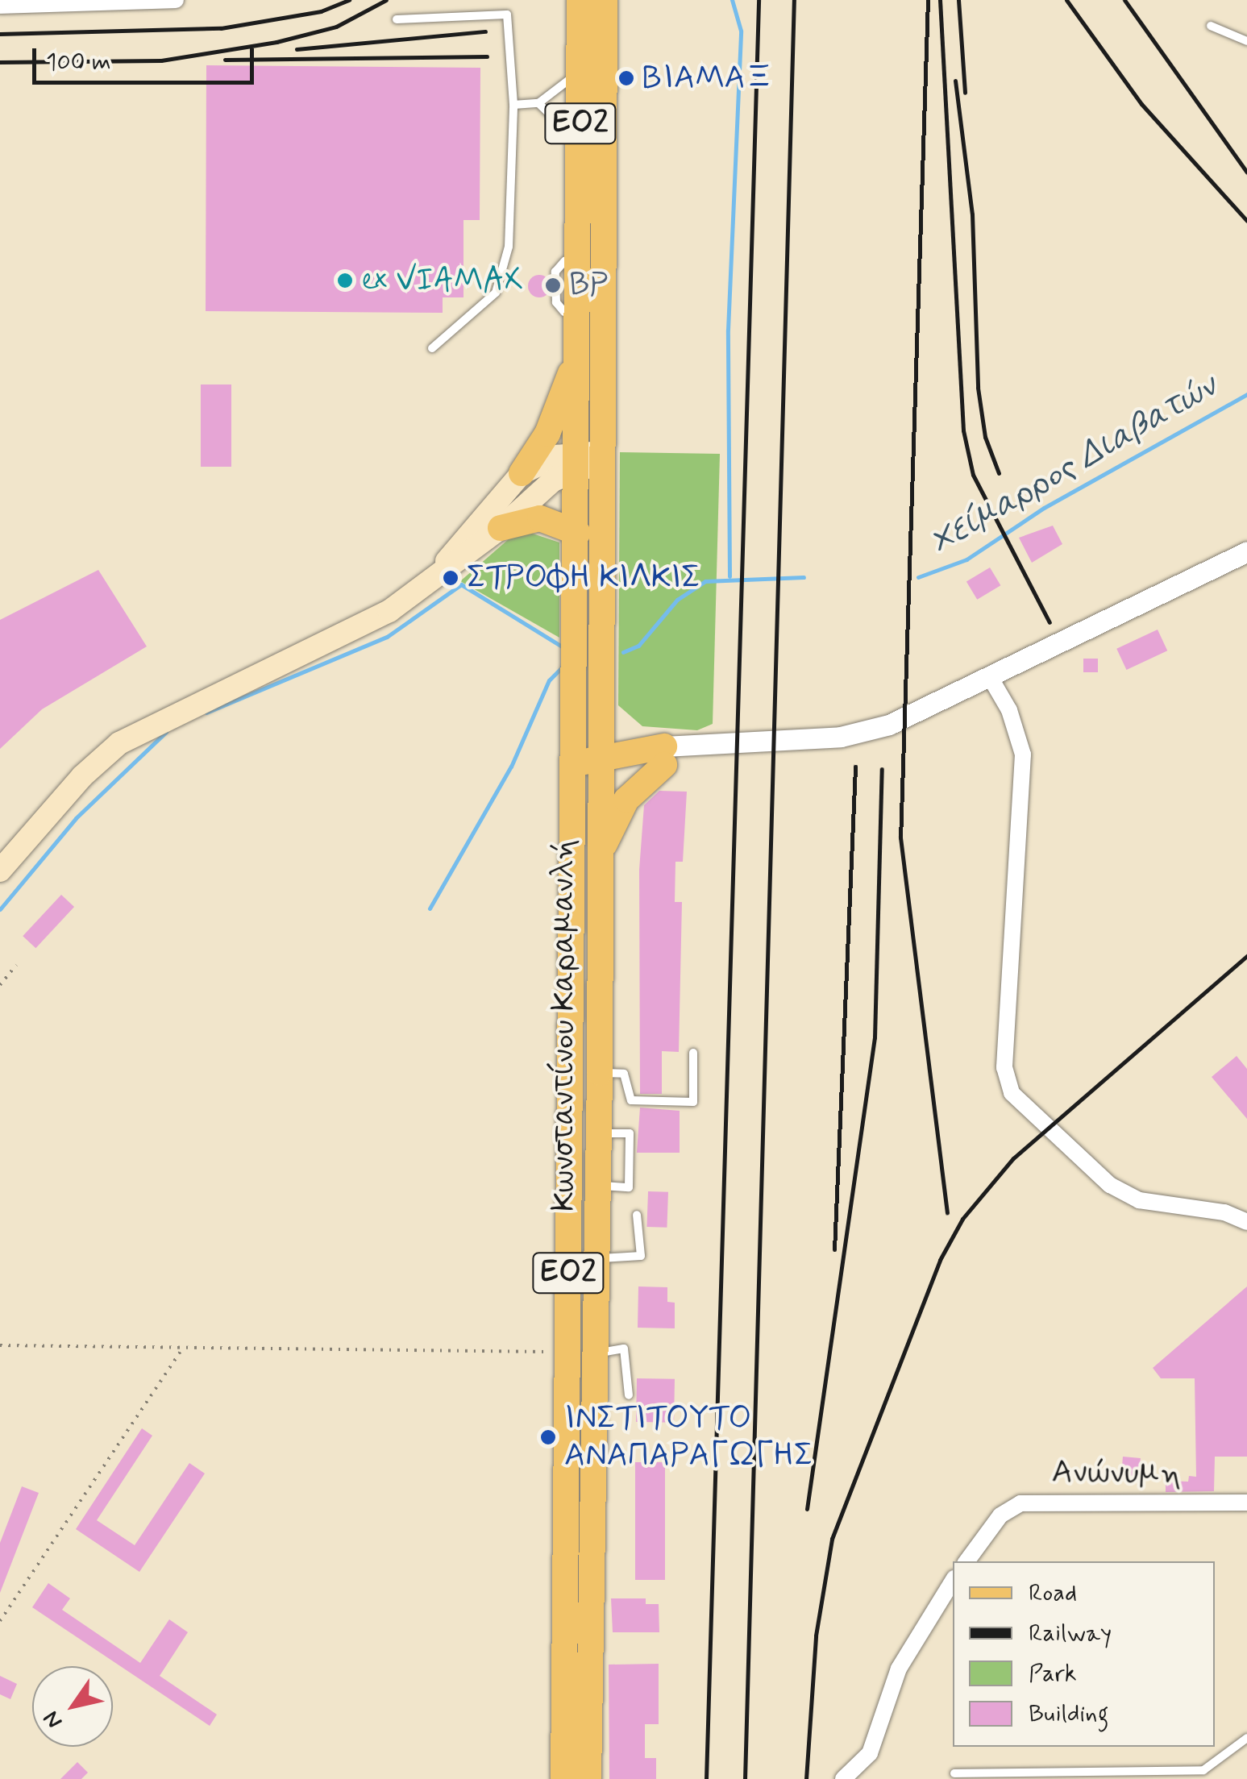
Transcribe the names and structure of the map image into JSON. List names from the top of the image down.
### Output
{
  "streets": {
    "main road": ["ΕΟ2", "Κωνσταντίνου Καραμανλή"],
    "street": ["Ανώνυμη"]
  },
  "crossings": [
    ["ΕΟ2", "Κωνσταντίνου Καραμανλή"]
  ],
  "water": ["Χείμαρρος Διαβατών"],
  "places": [
    "ΒΙΑΜΑΞ",
    "ex VIAMAX",
    "BP",
    "ΣΤΡΟΦΗ ΚΙΛΚΙΣ",
    "ΙΝΣΤΙΤΟΥΤΟ ΑΝΑΠΑΡΑΓΩΓΗΣ"
  ],
  "legend": [
    "Road",
    "Railway",
    "Park",
    "Building"
  ],
  "scale_bar": "100 m",
  "north": "bottom left"
}
